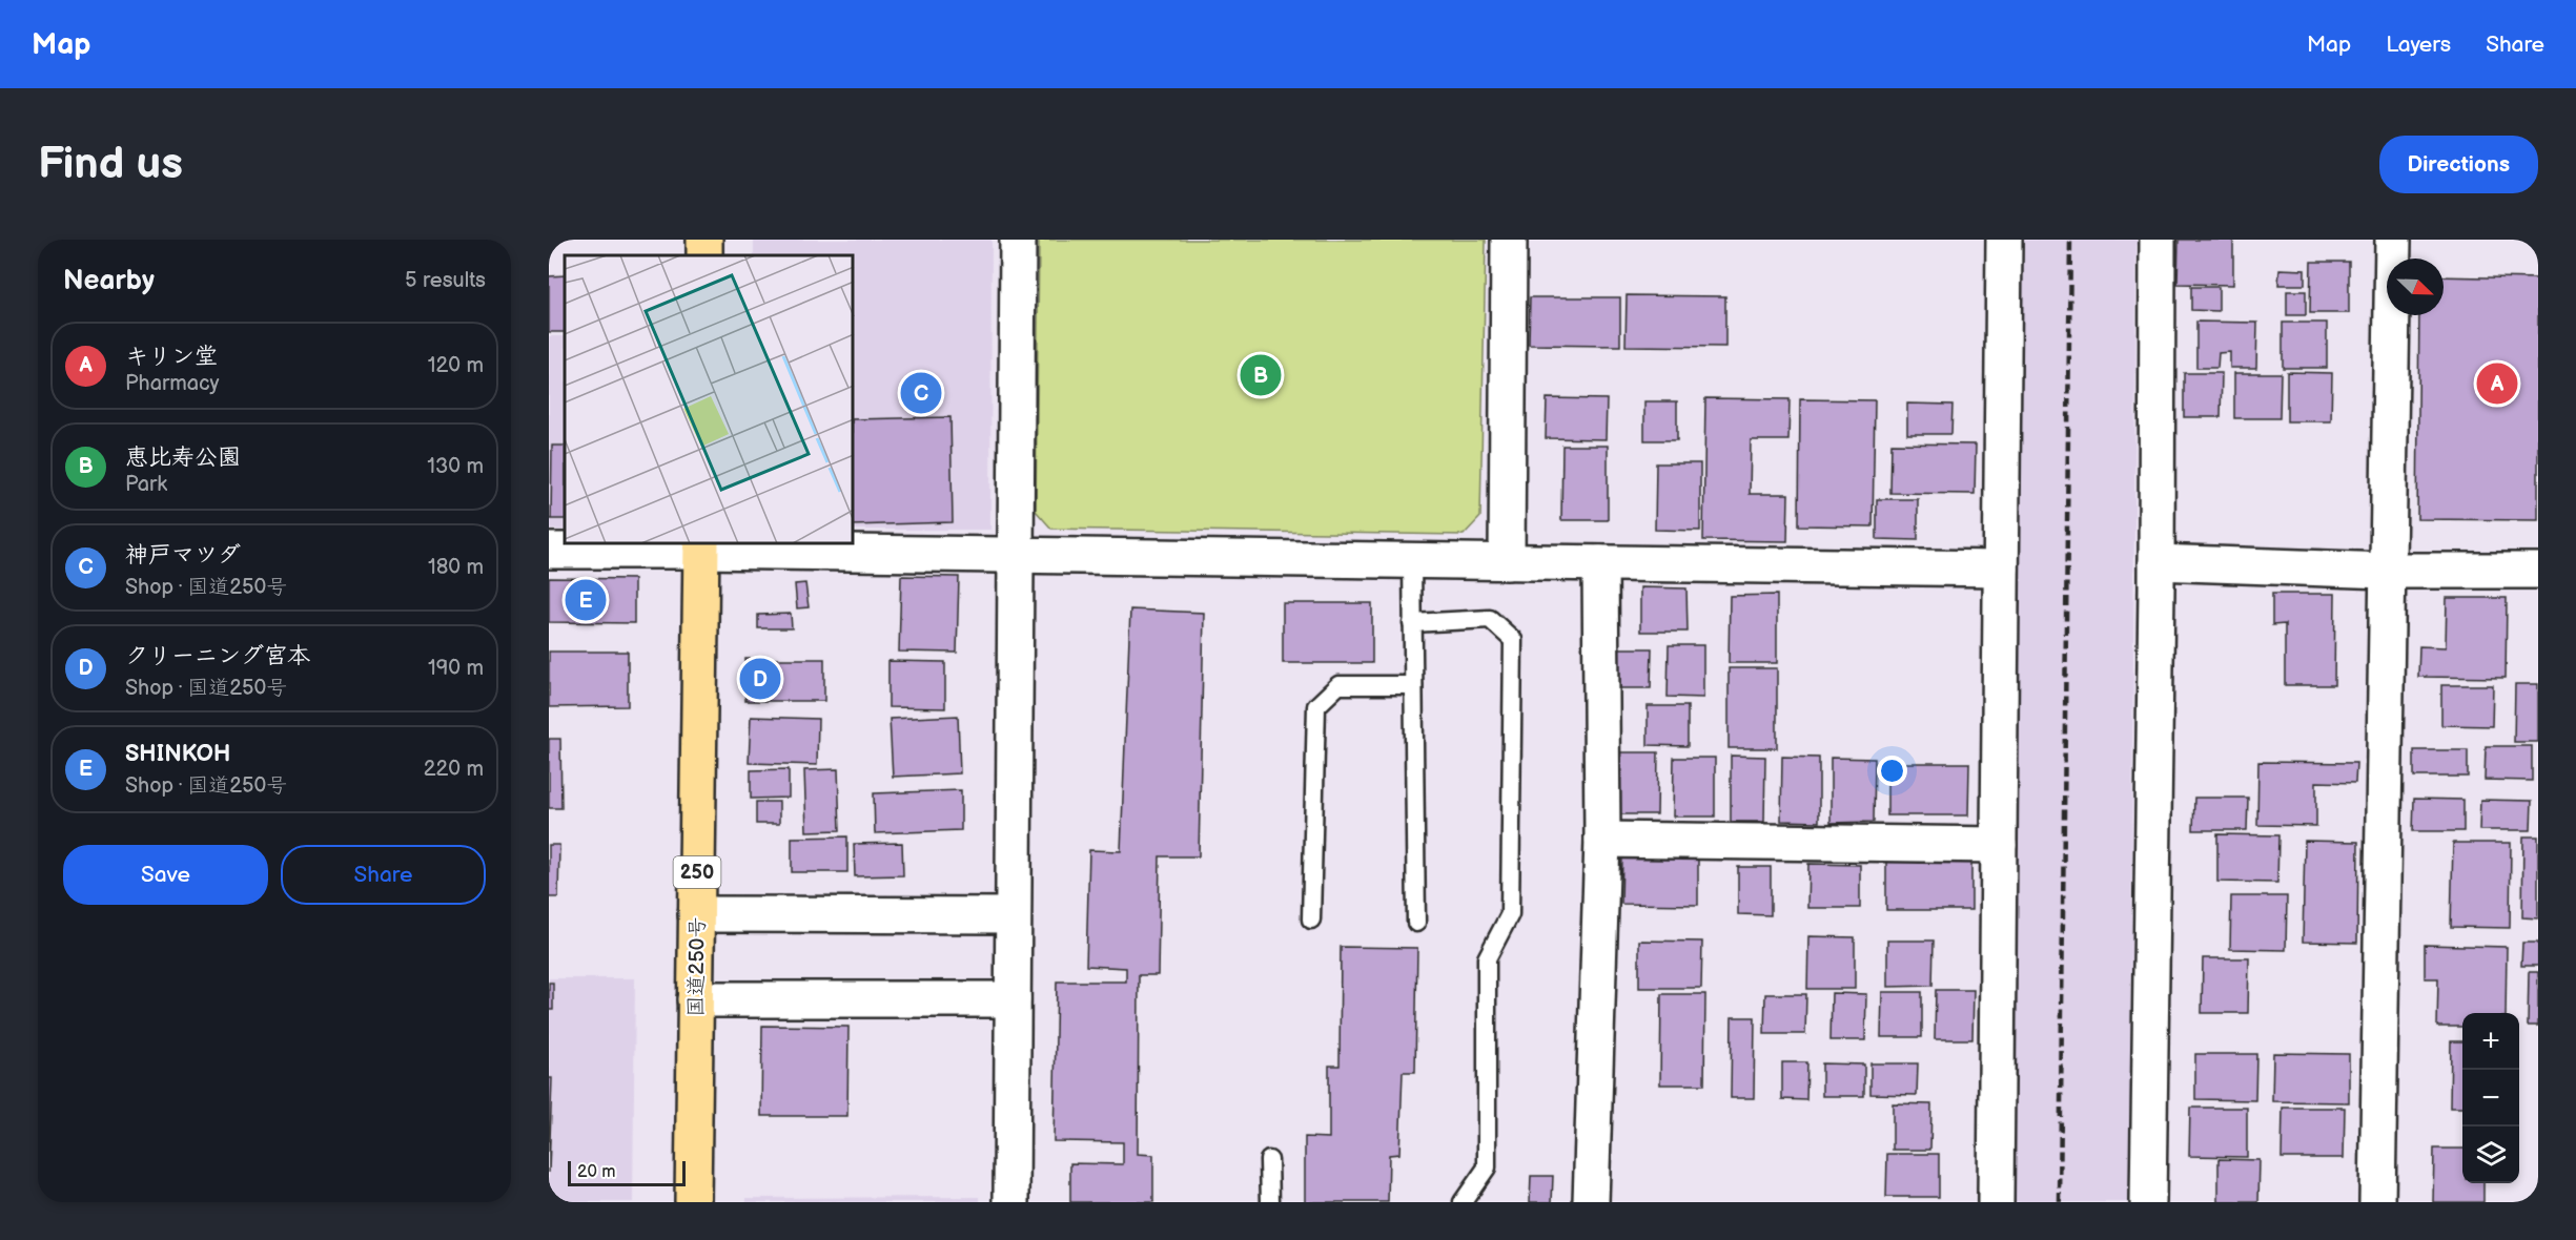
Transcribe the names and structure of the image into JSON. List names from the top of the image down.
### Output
{
  "streets": {
    "highway": ["250", "国道250号"]
  },
  "scale_bar": "20 m",
  "north": "bottom right",
  "page": {
    "header": "Map",
    "nav": ["Map", "Layers", "Share"],
    "buttons": [
      "Directions",
      ["Save", "Share"]
    ],
    "title": "Find us",
    "heading": ["Nearby", "5 results"],
    "list": [
      {
        "mark": "A",
        "name": "キリン堂",
        "note": "Pharmacy",
        "value": "120 m"
      },
      {
        "mark": "B",
        "name": "恵比寿公園",
        "note": "Park",
        "value": "130 m"
      },
      {
        "mark": "C",
        "name": "神戸マツダ",
        "note": "Shop · 国道250号",
        "value": "180 m"
      },
      {
        "mark": "D",
        "name": "クリーニング宮本",
        "note": "Shop · 国道250号",
        "value": "190 m"
      },
      {
        "mark": "E",
        "name": "SHINKOH",
        "note": "Shop · 国道250号",
        "value": "220 m"
      }
    ],
    "pins": [
      "B",
      "A",
      "C",
      "E",
      "D"
    ],
    "map_buttons": ["+", "−"],
    "scale": "20 m"
  }
}
